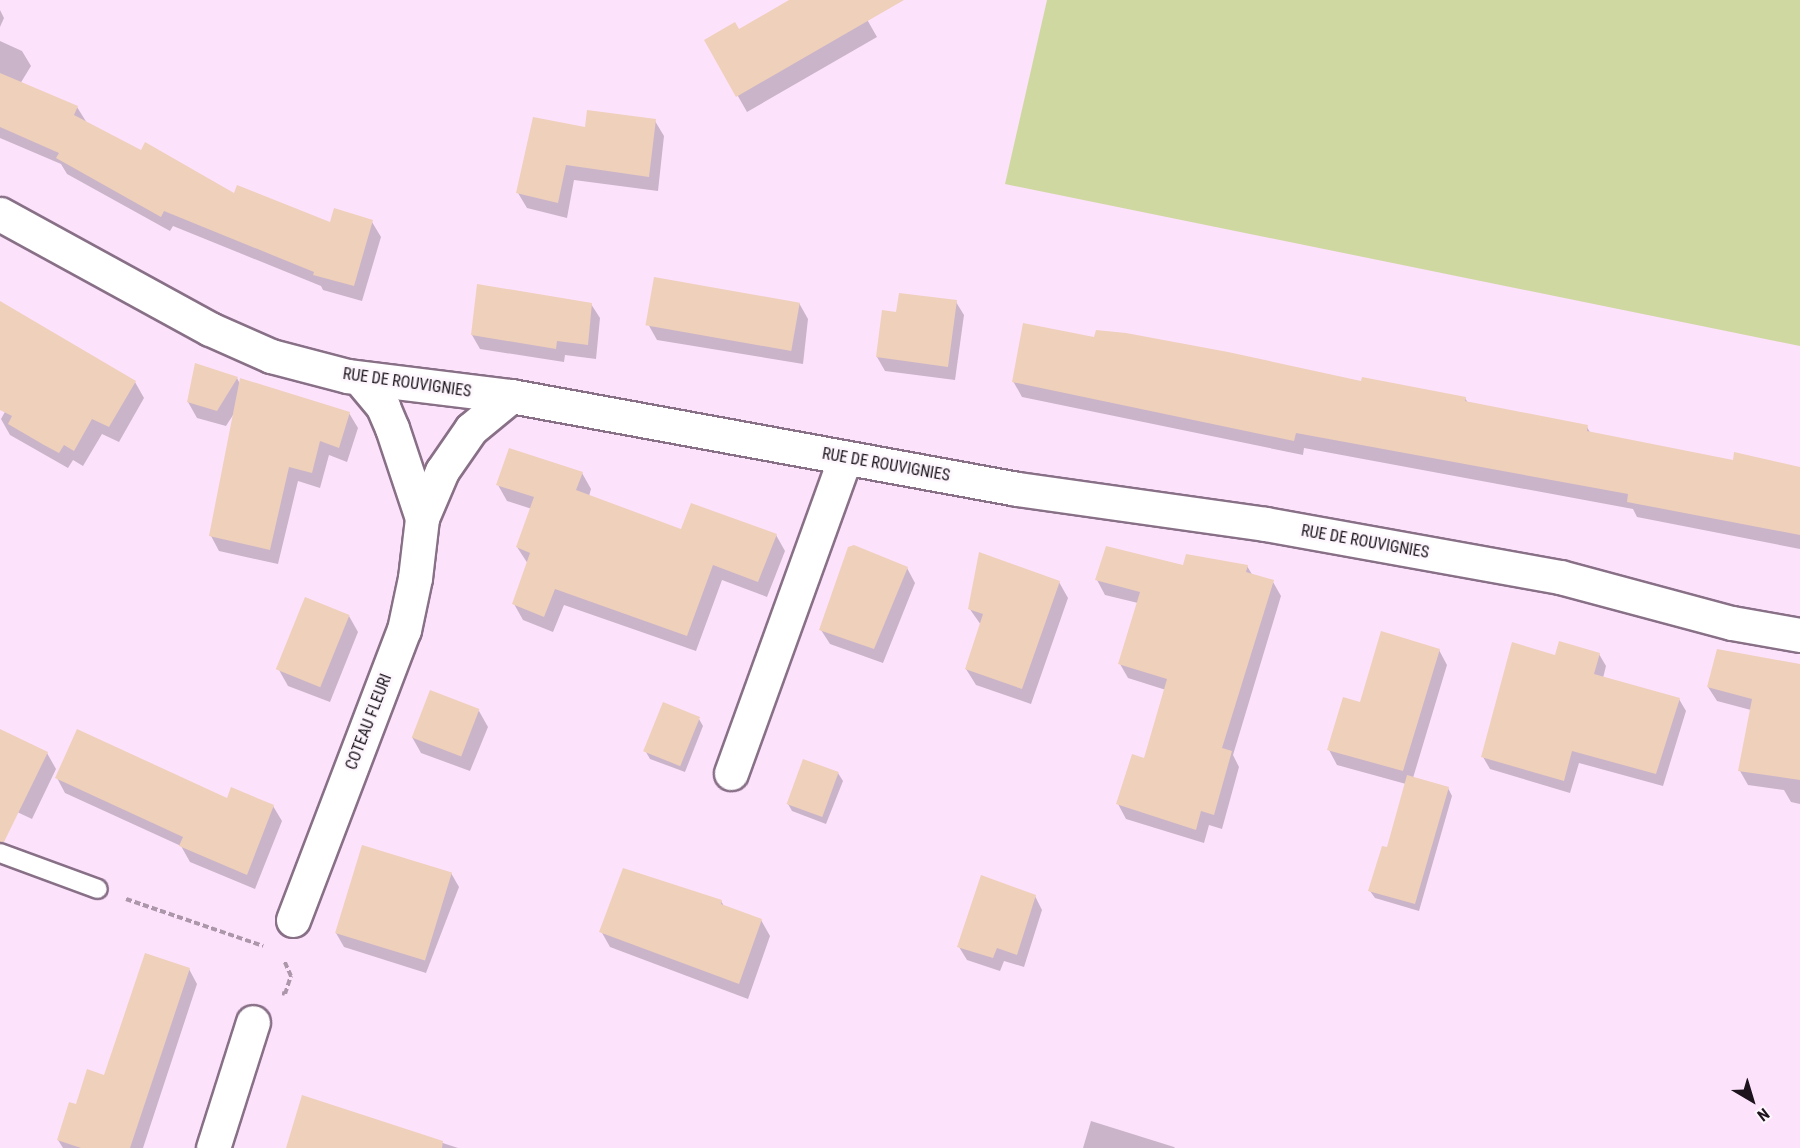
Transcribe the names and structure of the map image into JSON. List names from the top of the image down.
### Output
{
  "streets": {
    "street": ["RUE DE ROUVIGNIES", "COTEAU FLEURI"]
  },
  "crossings": [
    ["RUE DE ROUVIGNIES", "COTEAU FLEURI"]
  ],
  "north": "bottom right"
}
